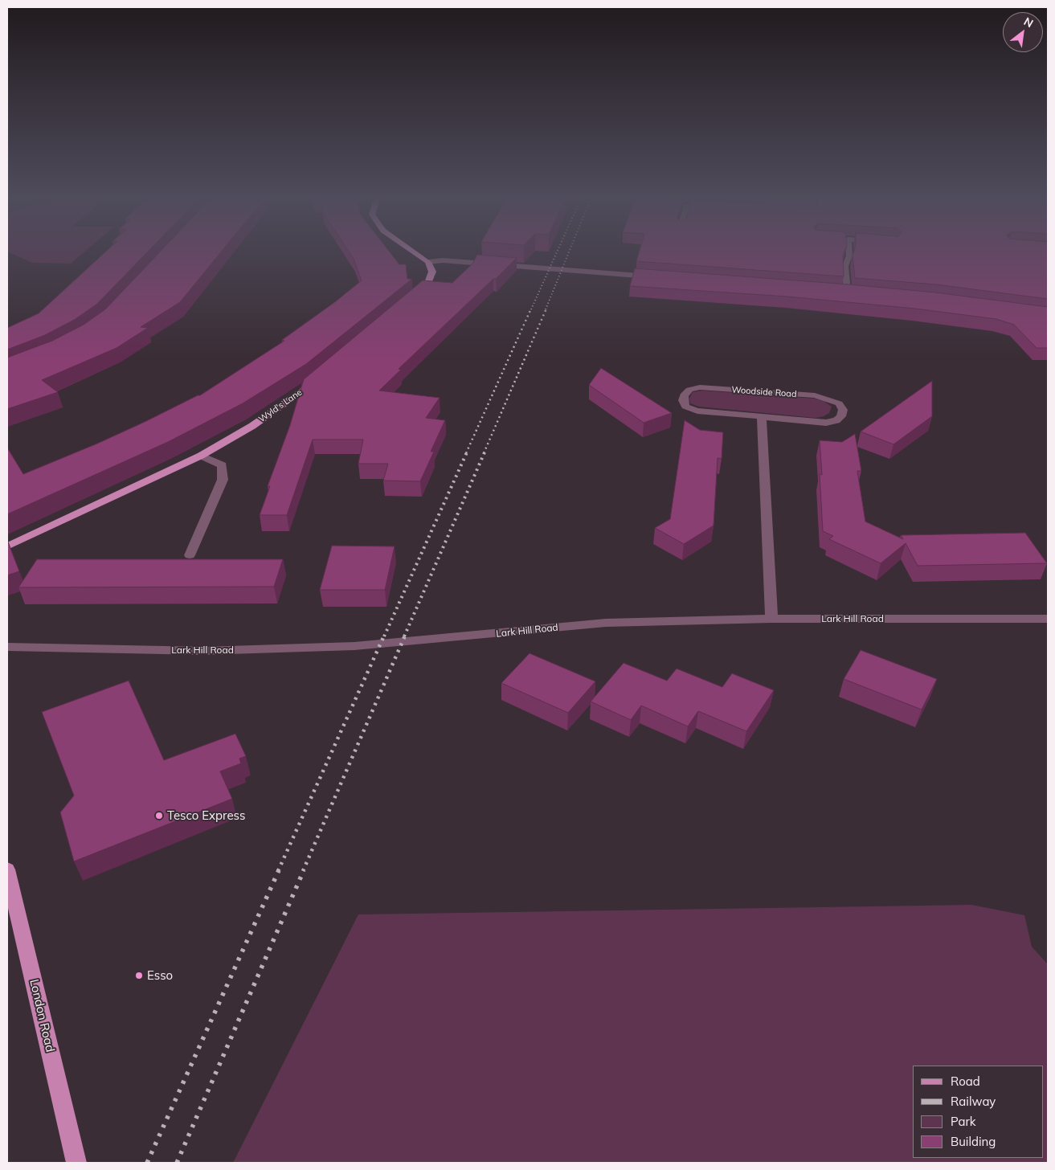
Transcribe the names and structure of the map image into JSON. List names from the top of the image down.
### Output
{
  "streets": {
    "main road": ["Wyld's Lane", "London Road"],
    "street": ["Woodside Road", "Lark Hill Road"]
  },
  "places": ["Tesco Express", "Esso"],
  "legend": [
    "Road",
    "Railway",
    "Park",
    "Building"
  ],
  "north": "top right"
}
